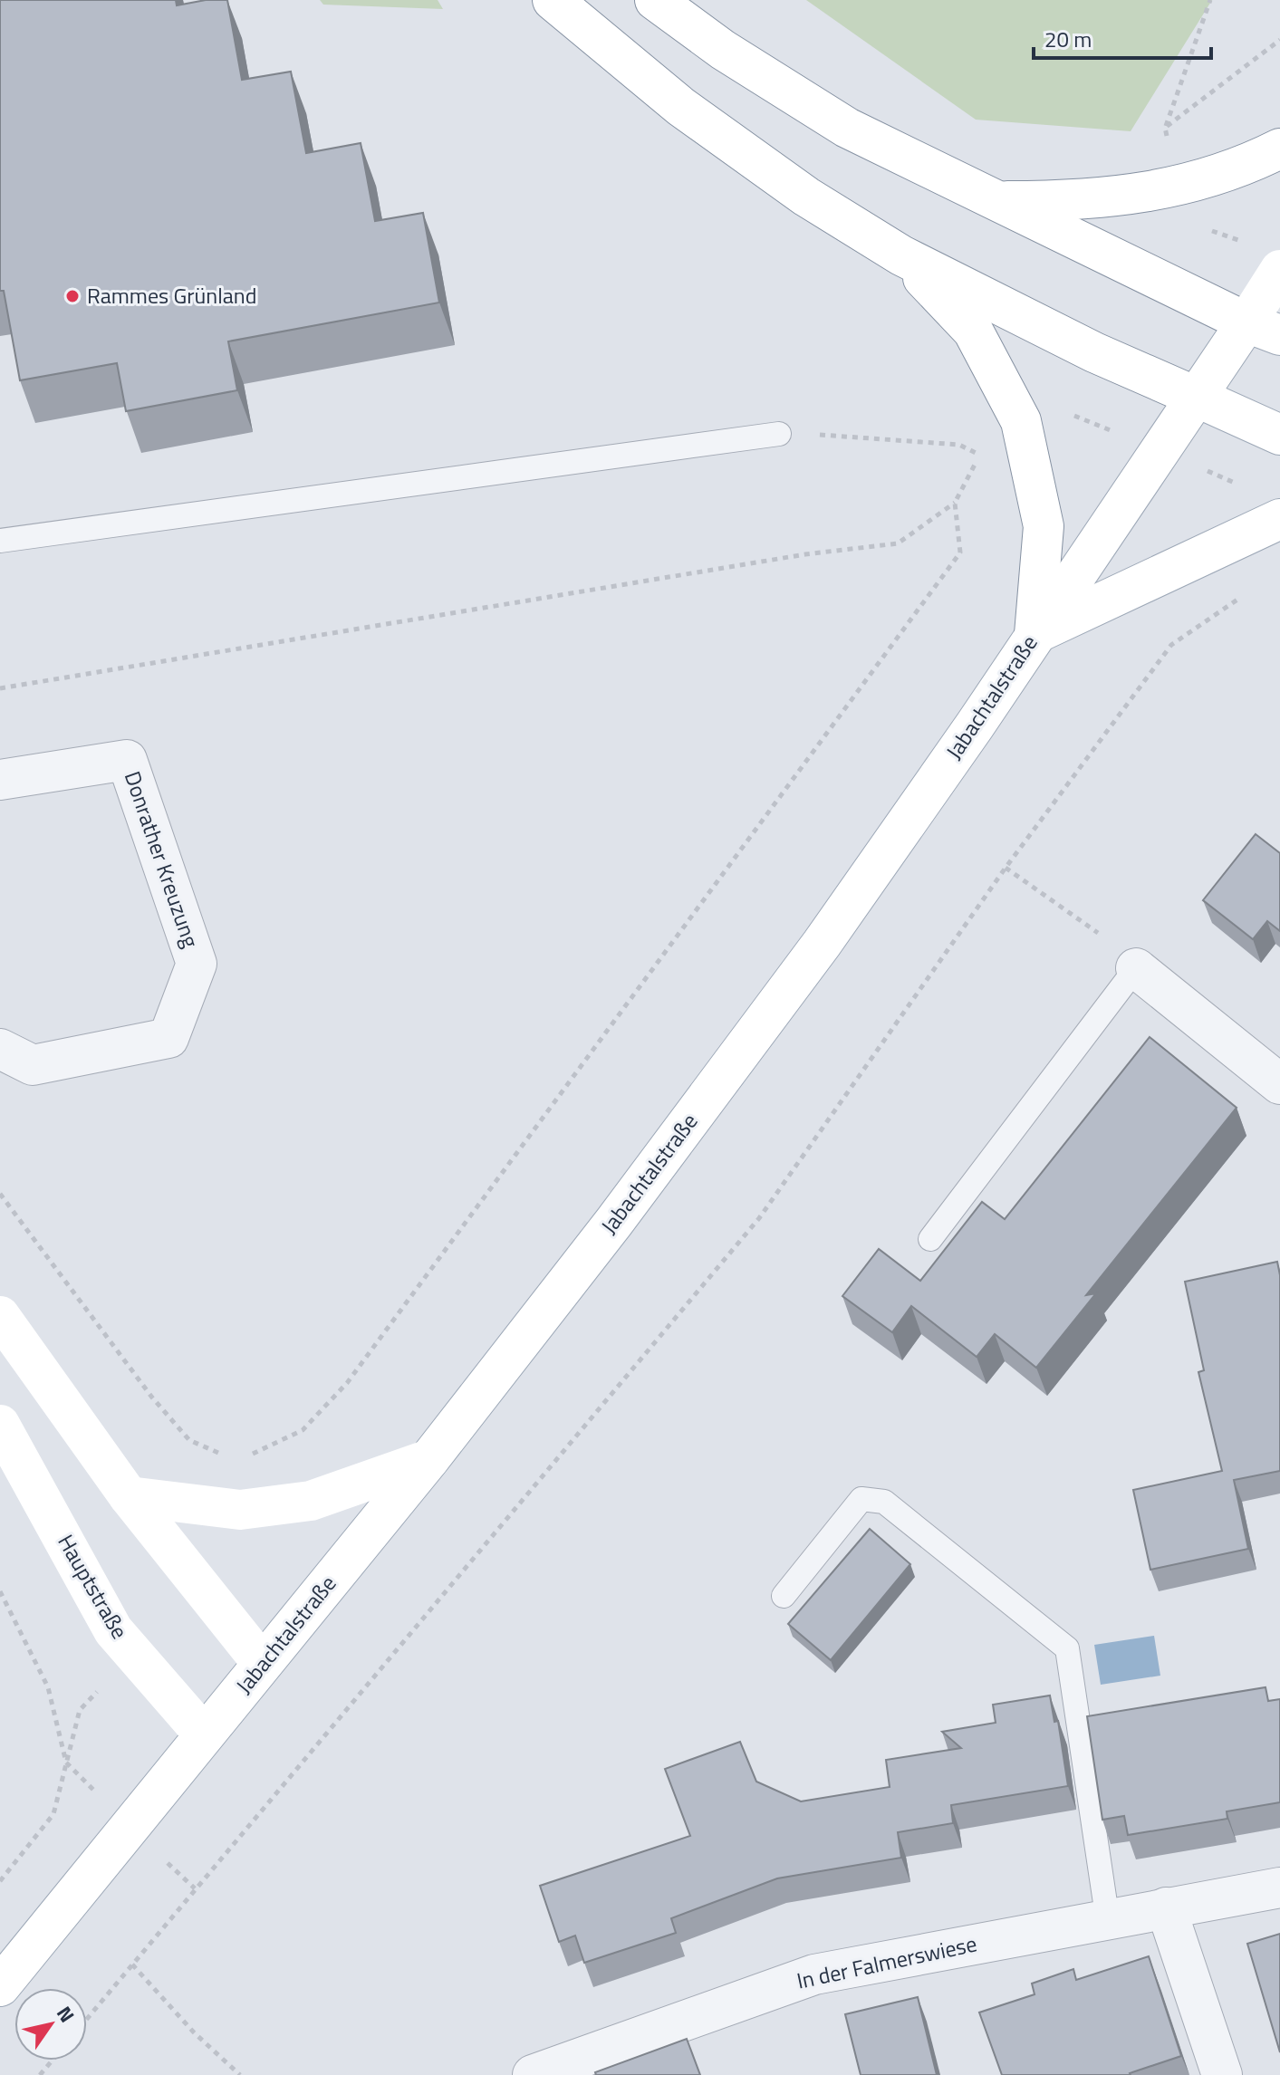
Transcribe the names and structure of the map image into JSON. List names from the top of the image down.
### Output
{
  "streets": {
    "main road": ["Jabachtalstraße", "Hauptstraße"],
    "street": ["Donrather Kreuzung", "In der Falmerswiese"]
  },
  "crossings": [
    ["Jabachtalstraße", "Hauptstraße"]
  ],
  "places": ["Rammes Grünland"],
  "scale_bar": "20 m",
  "north": "top right"
}
